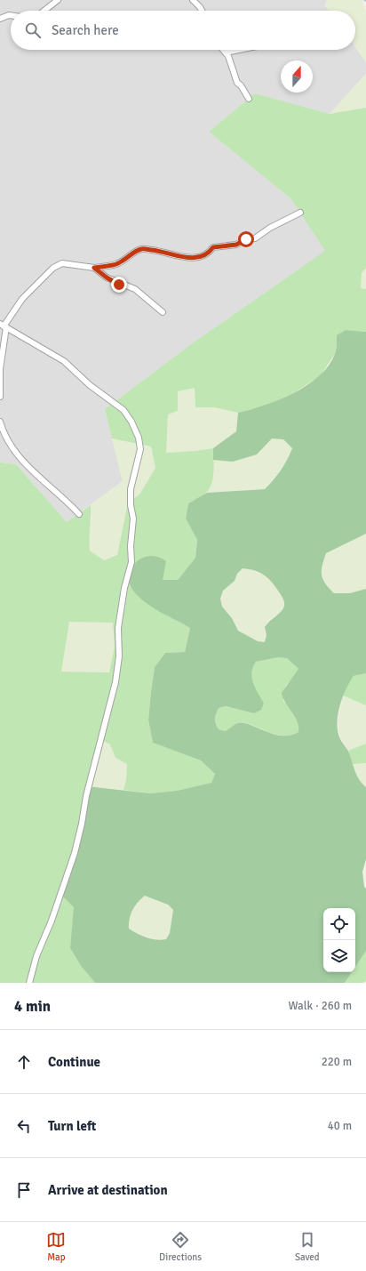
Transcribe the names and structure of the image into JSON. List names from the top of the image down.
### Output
{
  "north": "top",
  "page": {
    "search": "Search here",
    "heading": ["4 min", "Walk · 260 m"],
    "list": [
      ["Continue", "220 m"],
      ["Turn left", "40 m"],
      "Arrive at destination"
    ],
    "nav": ["Map", "Directions", "Saved"]
  }
}
